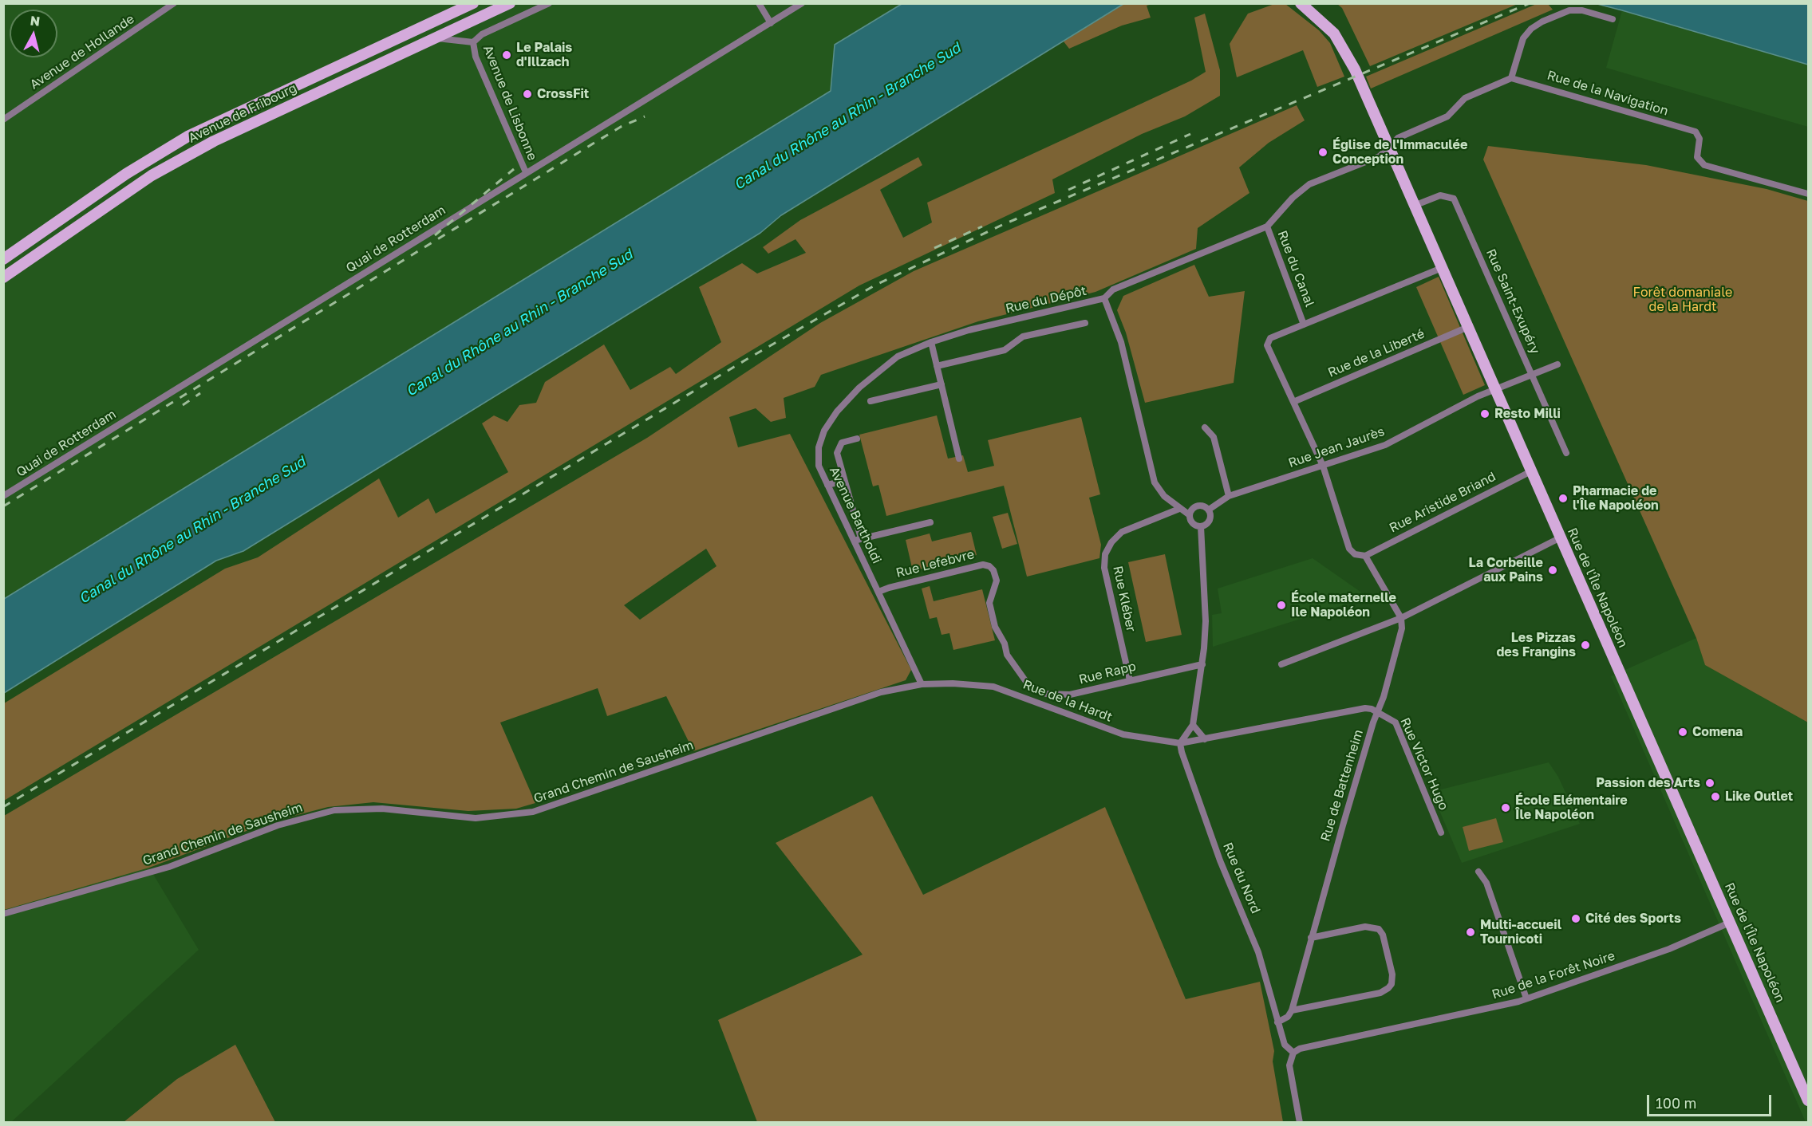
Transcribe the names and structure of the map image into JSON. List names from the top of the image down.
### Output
{
  "streets": {
    "main road": ["Avenue de Fribourg", "Rue de l'Île Napoléon"],
    "street": [
      "Avenue de Hollande",
      "Rue de la Navigation",
      "Avenue de Lisbonne",
      "Quai de Rotterdam",
      "Rue du Canal",
      "Rue du Dépôt",
      "Rue Saint-Exupéry",
      "Rue de la Liberté",
      "Rue Jean Jaurès",
      "Rue Aristide Briand",
      "Avenue Bartholdi",
      "Rue Lefebvre",
      "Rue Kléber",
      "Rue Rapp",
      "Rue de la Hardt",
      "Rue Victor Hugo",
      "Grand Chemin de Sausheim",
      "Rue de Battenheim",
      "Rue du Nord",
      "Rue de la Forêt Noire"
    ]
  },
  "crossings": [
    ["Avenue de Lisbonne", "Quai de Rotterdam"],
    ["Rue du Canal", "Rue du Dépôt"],
    ["Rue du Canal", "Rue de l'Île Napoléon"],
    ["Rue du Dépôt", "Avenue Bartholdi"],
    ["Rue Saint-Exupéry", "Rue Jean Jaurès"],
    ["Rue Saint-Exupéry", "Rue de l'Île Napoléon"],
    ["Rue de la Liberté", "Rue de l'Île Napoléon"],
    ["Rue Jean Jaurès", "Rue de l'Île Napoléon"],
    ["Rue Aristide Briand", "Rue de l'Île Napoléon"],
    ["Avenue Bartholdi", "Rue Lefebvre"],
    ["Avenue Bartholdi", "Rue de la Hardt"],
    ["Avenue Bartholdi", "Grand Chemin de Sausheim"],
    ["Rue Lefebvre", "Rue Rapp"],
    ["Rue de l'Île Napoléon", "Rue de la Forêt Noire"],
    ["Rue Kléber", "Rue Rapp"],
    ["Rue de la Hardt", "Rue Victor Hugo"],
    ["Rue de la Hardt", "Grand Chemin de Sausheim"],
    ["Rue de la Hardt", "Rue de Battenheim"],
    ["Rue de la Hardt", "Rue du Nord"],
    ["Rue Victor Hugo", "Rue de Battenheim"]
  ],
  "water": ["Canal du Rhône au Rhin - Branche Sud"],
  "parks": ["Forêt domaniale de la Hardt"],
  "places": [
    "Le Palais d'Illzach",
    "CrossFit",
    "Église de l'Immaculée Conception",
    "Resto Milli",
    "Pharmacie de l'Île Napoléon",
    "La Corbeille aux Pains",
    "École maternelle Ile Napoléon",
    "Les Pizzas des Frangins",
    "Comena",
    "Passion des Arts",
    "Like Outlet",
    "École Elémentaire Île Napoléon",
    "Cité des Sports",
    "Multi-accueil Tournicoti"
  ],
  "scale_bar": "100 m",
  "north": "top"
}
